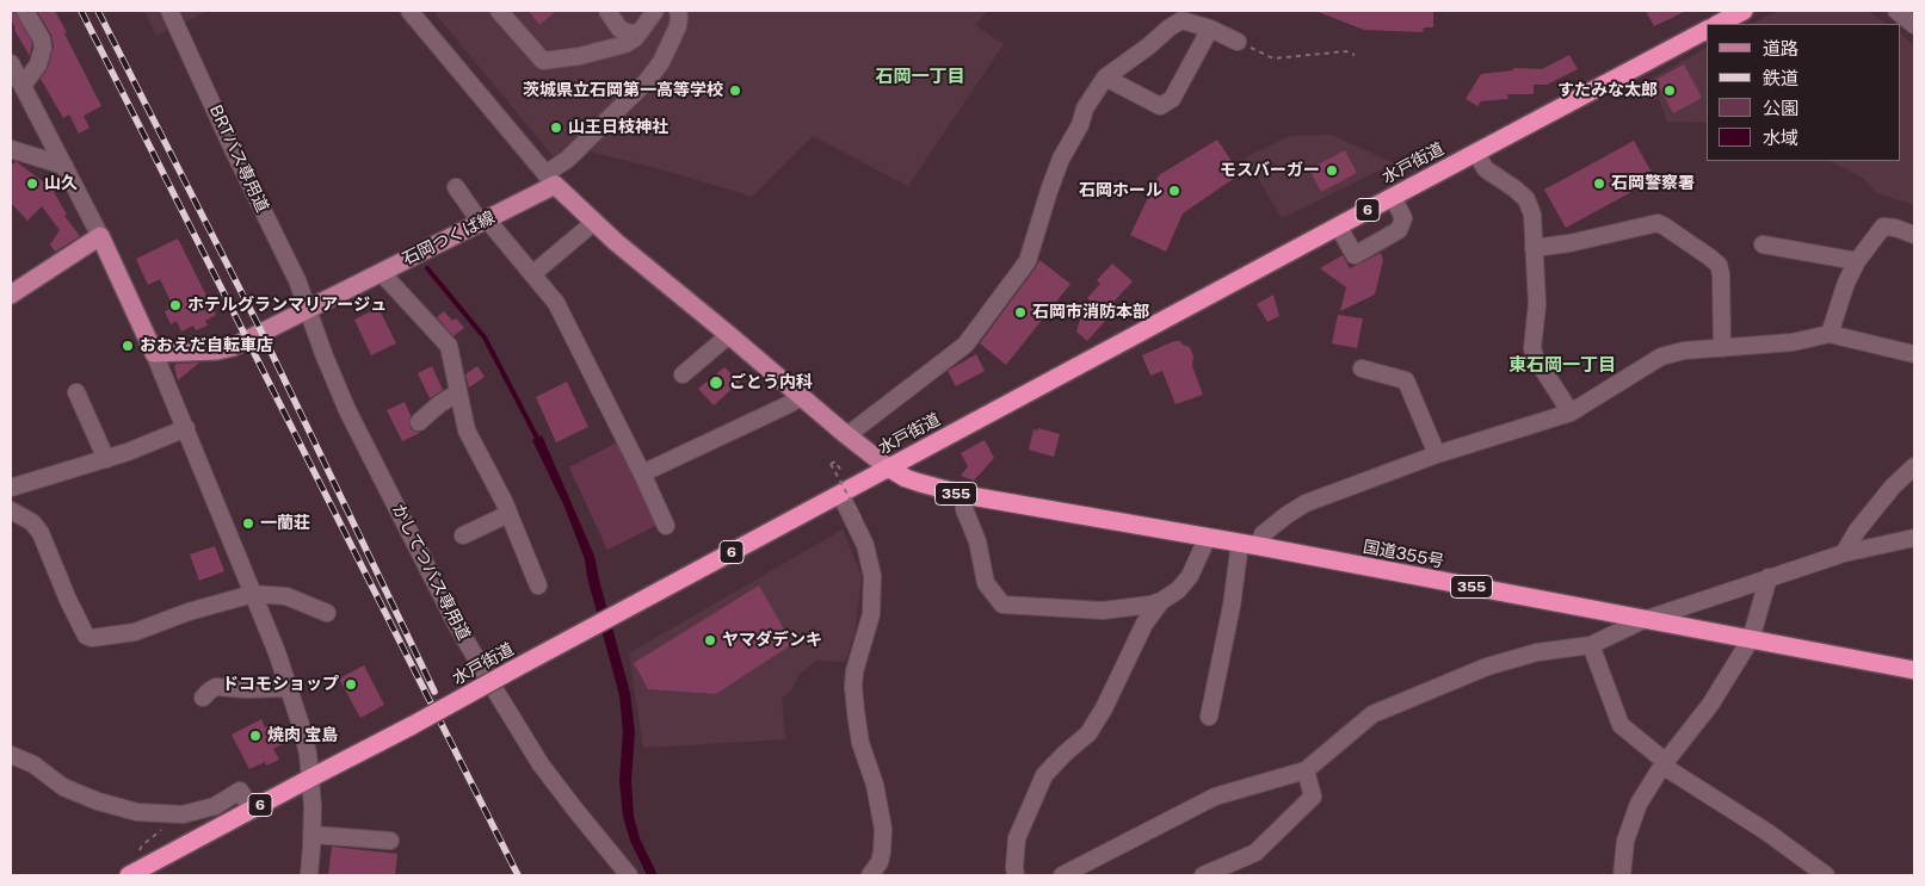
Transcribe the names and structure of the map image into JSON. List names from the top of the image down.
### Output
{
  "streets": {
    "highway": [
      "水戸街道",
      "6",
      "355",
      "国道355号"
    ],
    "main road": ["石岡つくば線"],
    "street": ["BRTバス専用道", "かしてつバス専用道"]
  },
  "crossings": [
    ["BRTバス専用道", "石岡つくば線"],
    ["BRTバス専用道", "かしてつバス専用道"],
    ["水戸街道", "国道355号"],
    ["石岡つくば線", "かしてつバス専用道"]
  ],
  "districts": ["石岡一丁目", "東石岡一丁目"],
  "places": [
    "茨城県立石岡第一高等学校",
    "すたみな太郎",
    "山王日枝神社",
    "モスバーガー",
    "山久",
    "石岡警察署",
    "石岡ホール",
    "ホテルグランマリアージュ",
    "石岡市消防本部",
    "おおえだ自転車店",
    "ごとう内科",
    "一蘭荘",
    "ヤマダデンキ",
    "ドコモショップ",
    "焼肉 宝島"
  ],
  "legend": [
    "道路",
    "鉄道",
    "公園",
    "水域"
  ]
}
